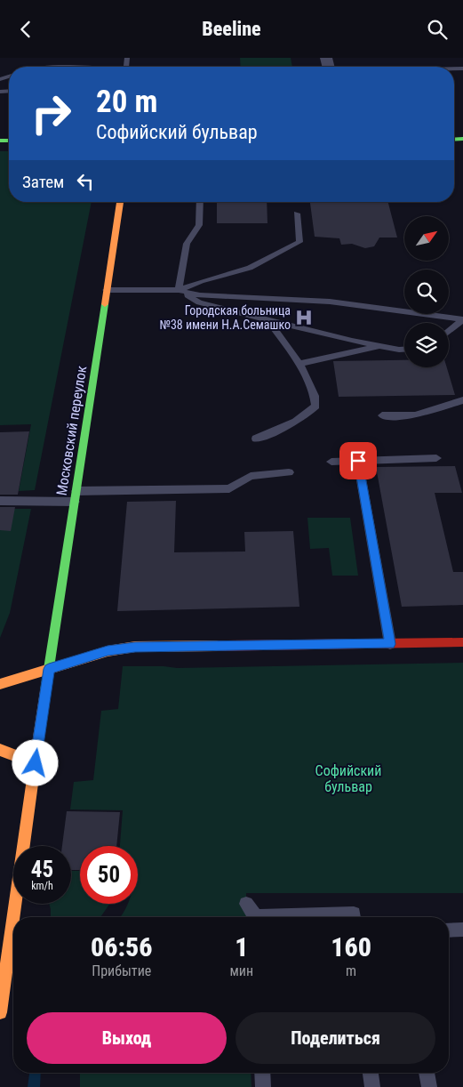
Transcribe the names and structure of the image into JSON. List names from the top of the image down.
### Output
{
  "streets": {
    "main road": ["Московский переулок"]
  },
  "parks": ["Софийский бульвар"],
  "places": {
    "hospital": ["Городская больница №38 имени Н.А.Семашко"]
  },
  "north": "top right",
  "page": {
    "header": "Beeline",
    "turn": ["20 m", "Софийский бульвар"],
    "then": "Затем",
    "speed": "45 km/h",
    "limit": "50",
    "eta": [
      "06:56",
      "Прибытие",
      "1",
      "мин",
      "160",
      "m"
    ],
    "buttons": ["Выход", "Поделиться"]
  }
}
